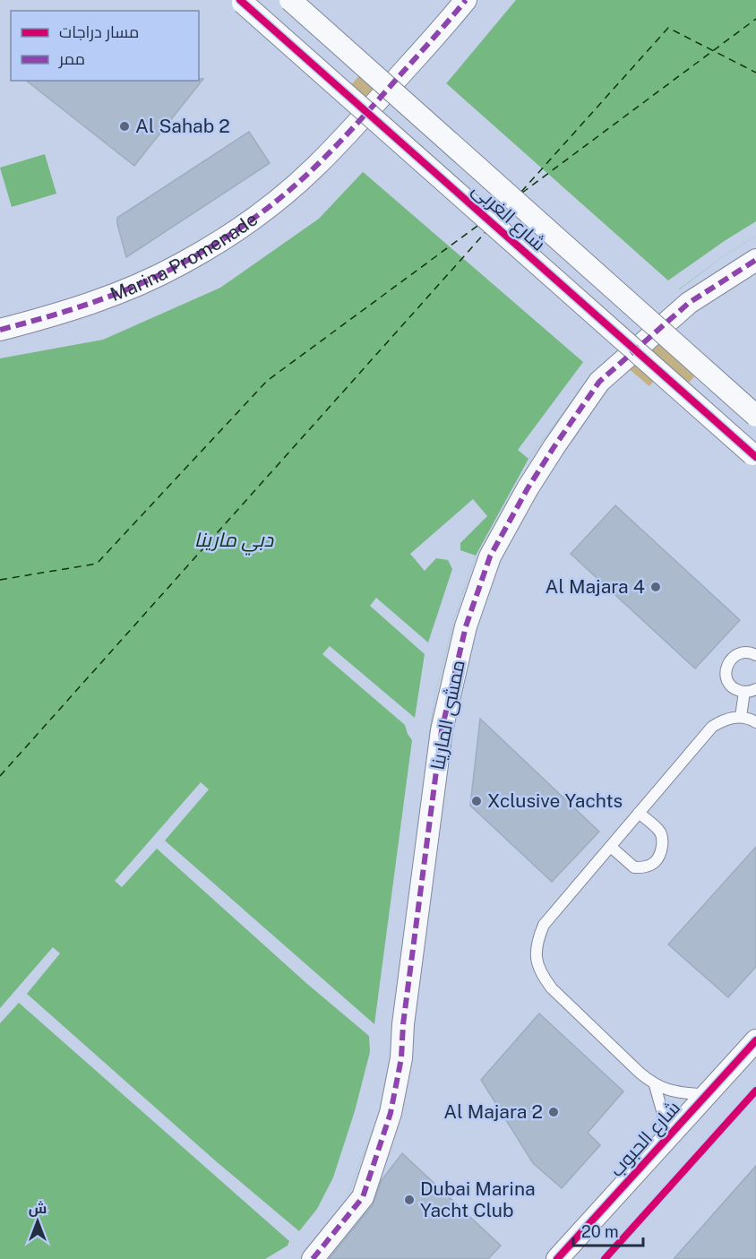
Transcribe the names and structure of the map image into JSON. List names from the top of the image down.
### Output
{
  "streets": {
    "street": [
      "شارع الغربى",
      "Marina Promenade",
      "ممشى المارينا",
      "شارع الحبوب"
    ]
  },
  "water": ["دبي مارينا"],
  "places": [
    "Al Sahab 2",
    "Al Majara 4",
    "Xclusive Yachts",
    "Al Majara 2",
    "Dubai Marina Yacht Club"
  ],
  "legend": ["مسار دراجات", "ممر"],
  "scale_bar": "20 m",
  "north": "top"
}
